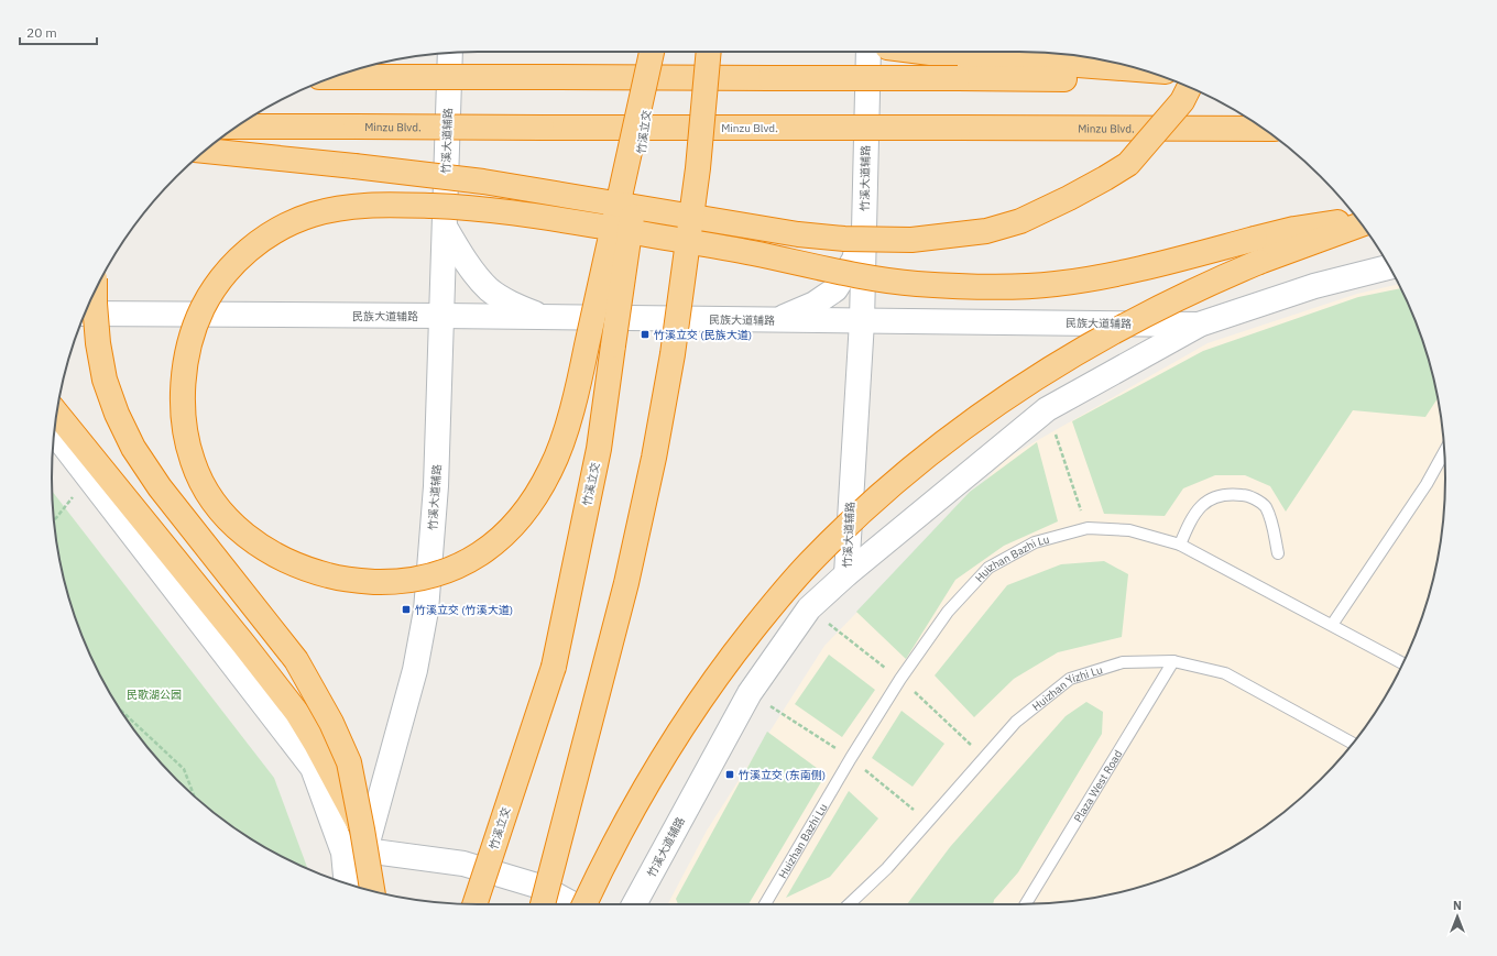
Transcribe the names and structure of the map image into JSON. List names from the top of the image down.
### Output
{
  "streets": {
    "highway": ["Minzu Blvd.", "竹溪立交"],
    "main road": ["竹溪大道辅路", "民族大道辅路"],
    "lane": ["Huizhan Bazhi Lu", "Huizhan Yizhi Lu", "Plaza West Road"]
  },
  "crossings": [
    ["竹溪大道辅路", "民族大道辅路"],
    ["Huizhan Yizhi Lu", "Plaza West Road"]
  ],
  "parks": ["民歌湖公园"],
  "places": {
    "transit": ["竹溪立交 (民族大道)", "竹溪立交 (竹溪大道)", "竹溪立交 (东南侧)"]
  },
  "scale_bar": "20 m",
  "north": "top"
}
